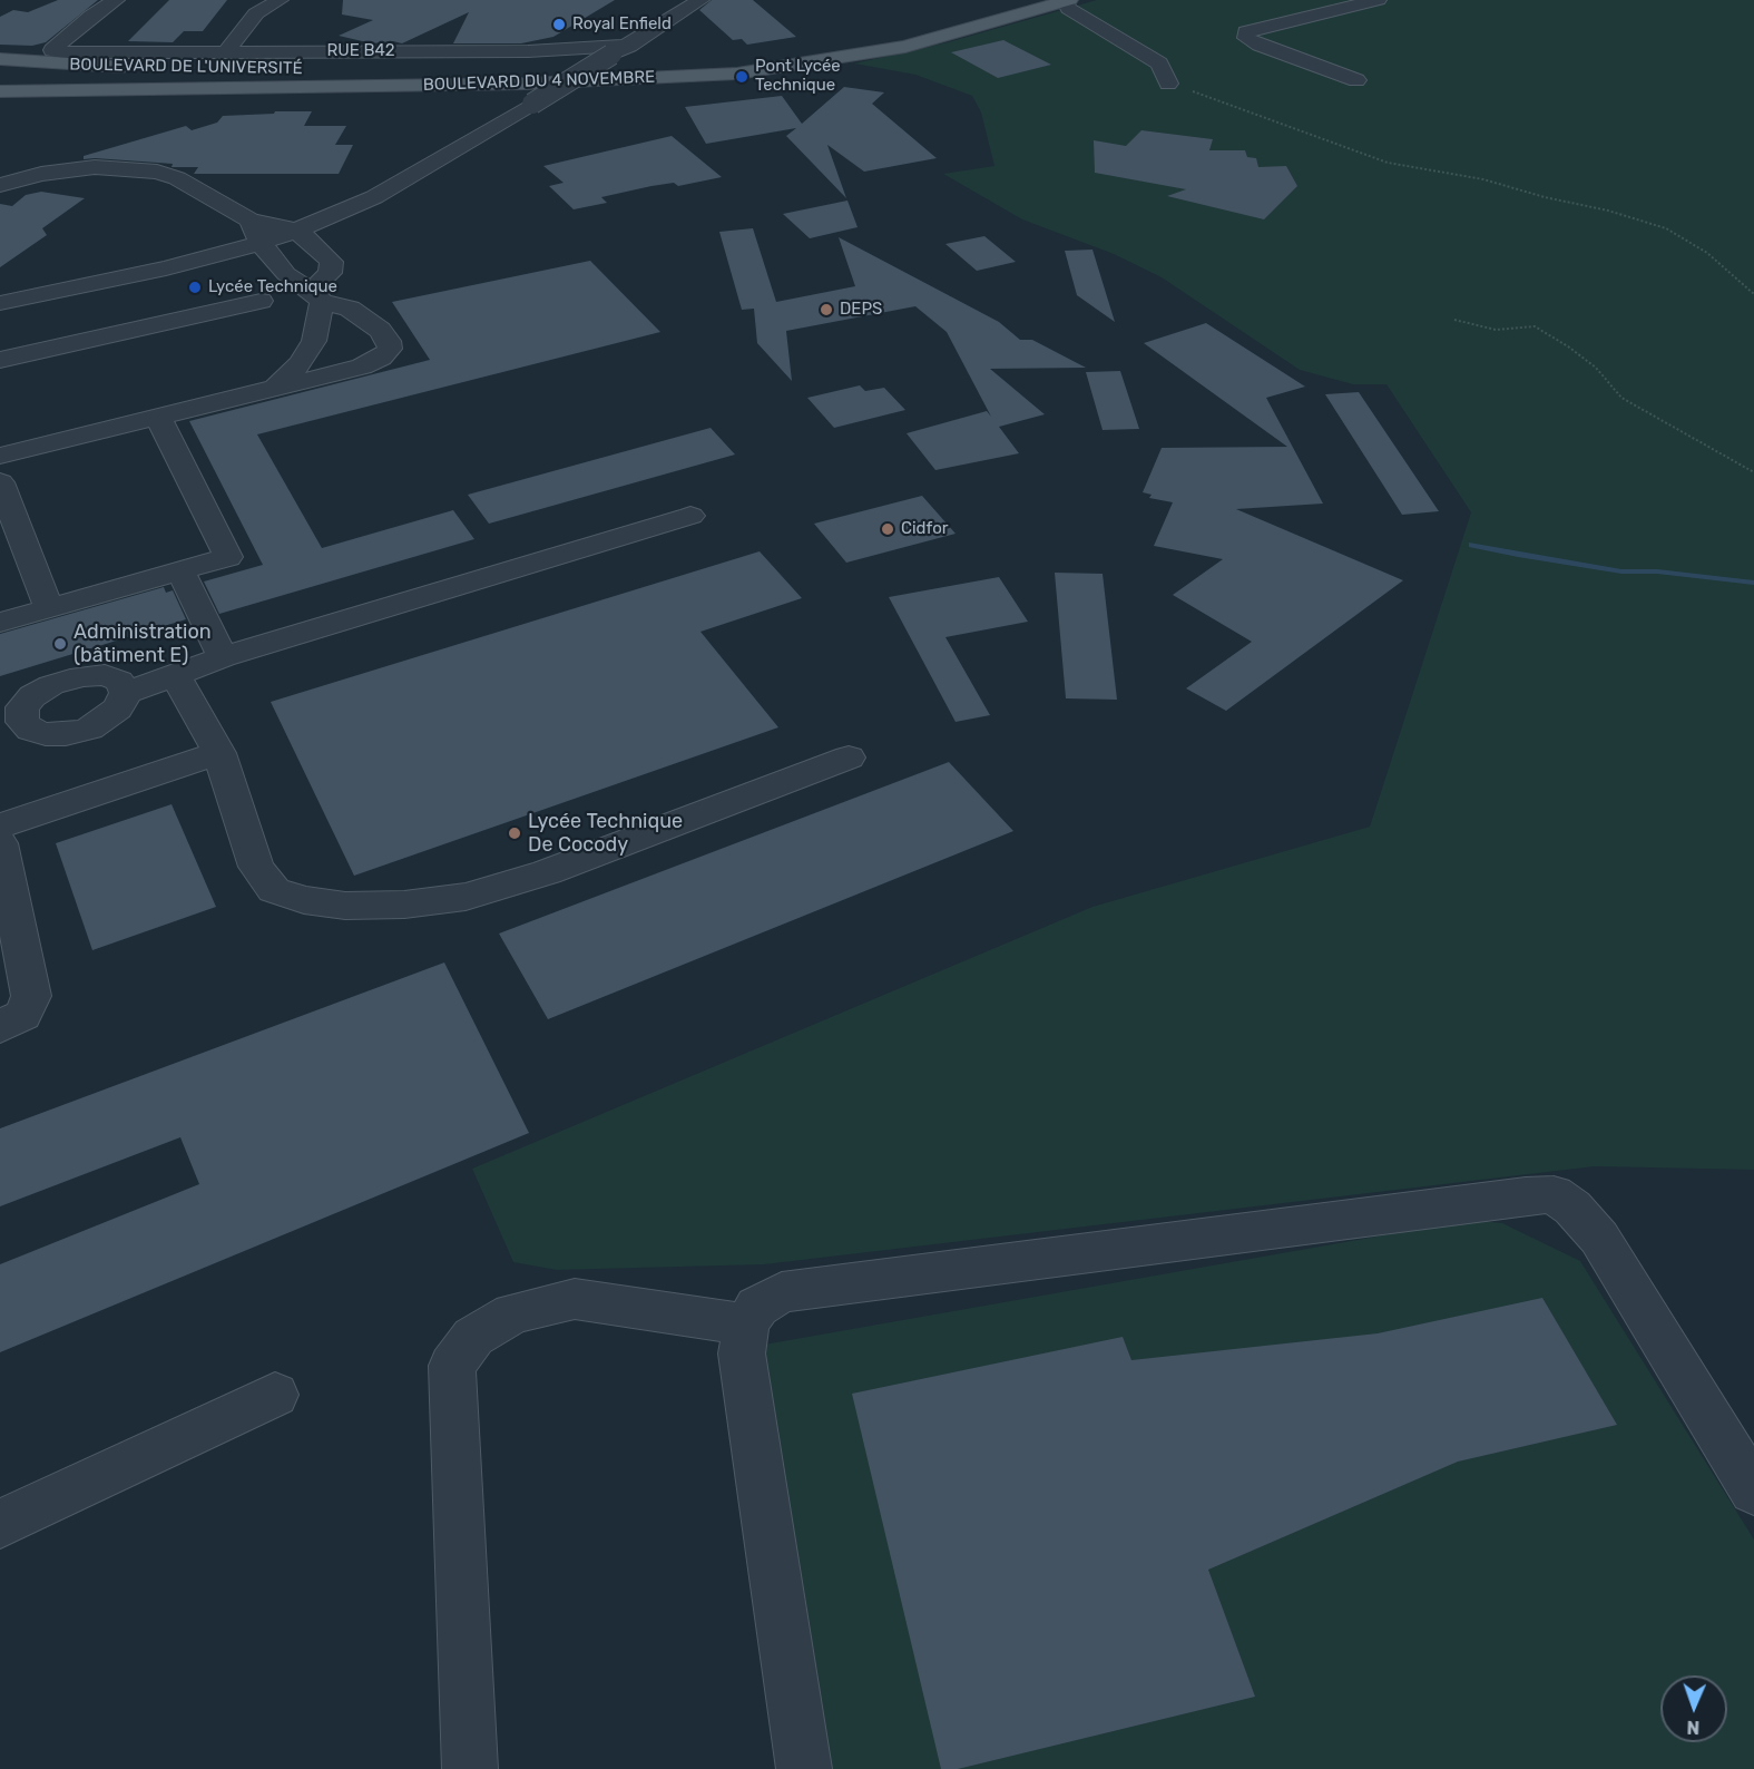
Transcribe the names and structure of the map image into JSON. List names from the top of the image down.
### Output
{
  "streets": {
    "main road": ["BOULEVARD DE L'UNIVERSITÉ", "BOULEVARD DU 4 NOVEMBRE"],
    "street": ["RUE B42"]
  },
  "crossings": [
    ["BOULEVARD DE L'UNIVERSITÉ", "BOULEVARD DU 4 NOVEMBRE"]
  ],
  "places": [
    "Royal Enfield",
    "Pont Lycée Technique",
    "Lycée Technique",
    "DEPS",
    "Cidfor",
    "Administration (bâtiment E)",
    "Lycée Technique De Cocody"
  ],
  "north": "bottom"
}
